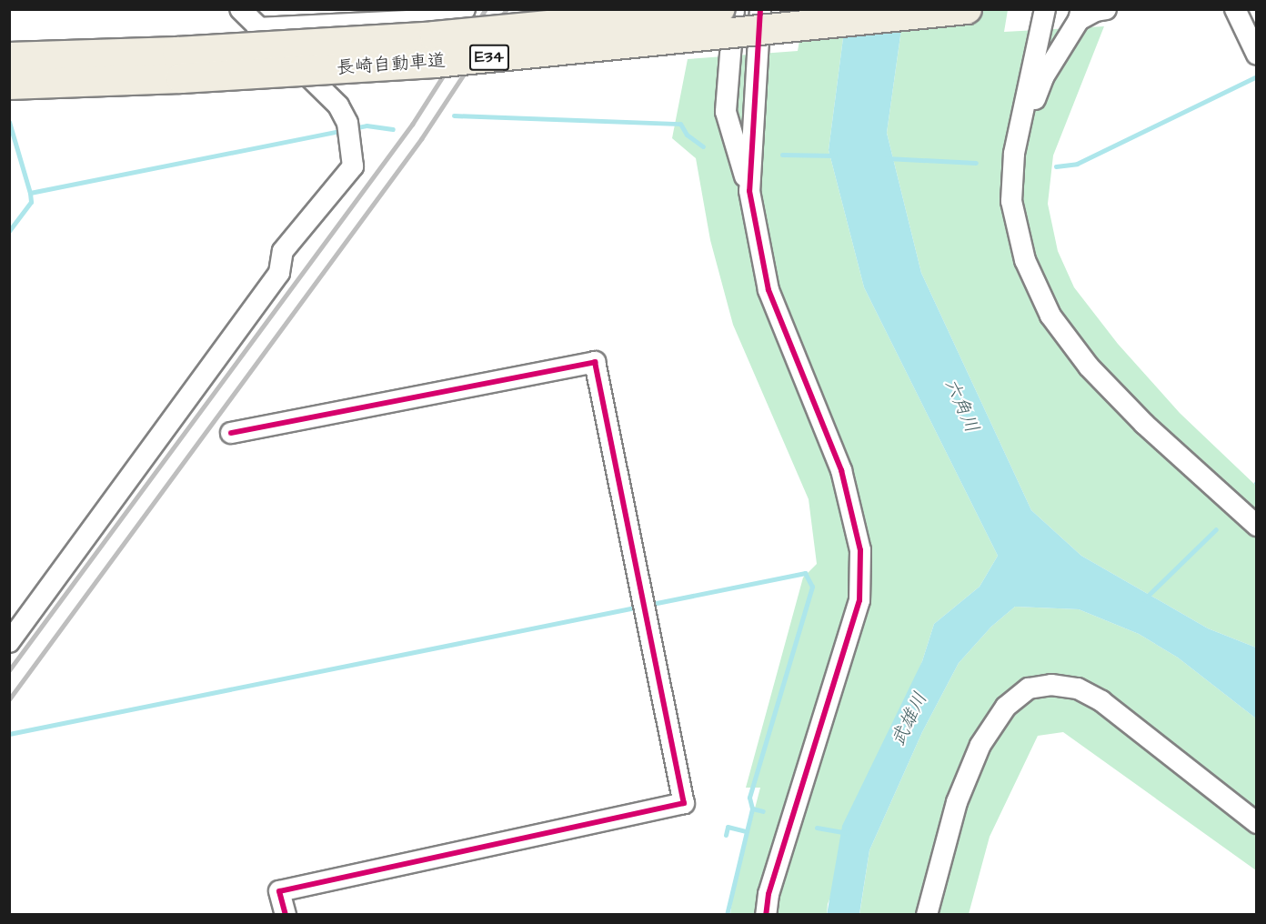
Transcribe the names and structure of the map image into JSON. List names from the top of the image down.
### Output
{
  "streets": {
    "highway": ["E34", "長崎自動車道"]
  },
  "water": ["六角川", "武雄川"]
}
